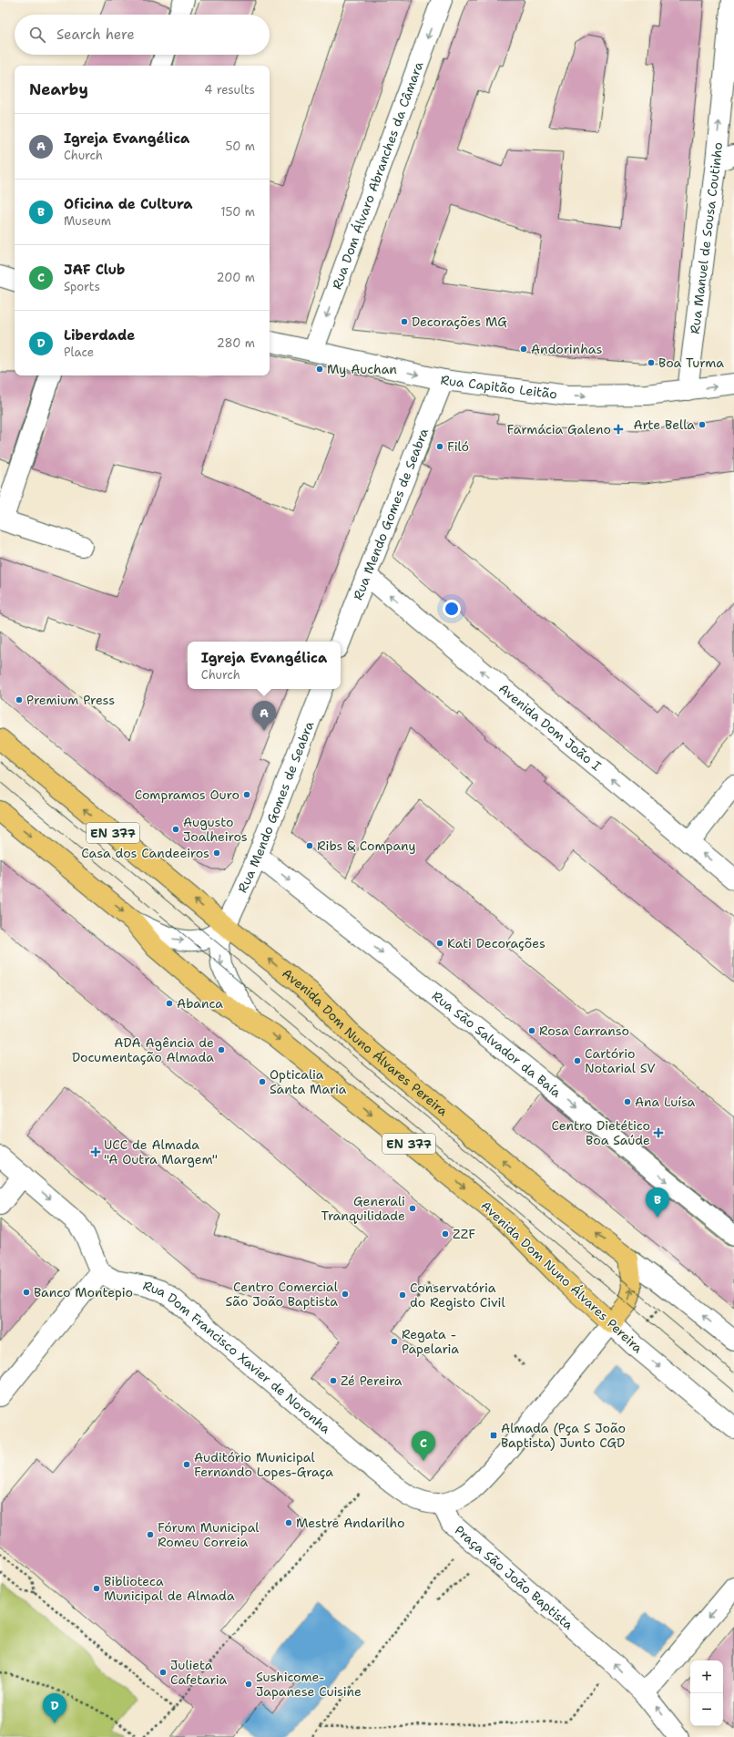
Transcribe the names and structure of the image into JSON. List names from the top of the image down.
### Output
{
  "streets": {
    "main road": ["EN 377", "Avenida Dom Nuno Álvares Pereira"],
    "street": [
      "Rua Dom Álvaro Abranches da Câmara",
      "Rua Manuel de Sousa Coutinho",
      "Rua Capitão Leitão",
      "Rua Mendo Gomes de Seabra",
      "Avenida Dom João I",
      "Rua São Salvador da Baía",
      "Rua Dom Francisco Xavier de Noronha",
      "Praça São João Baptista"
    ]
  },
  "crossings": [
    ["Rua Dom Álvaro Abranches da Câmara", "Rua Capitão Leitão"],
    ["Rua Manuel de Sousa Coutinho", "Rua Capitão Leitão"],
    ["Rua Capitão Leitão", "Rua Mendo Gomes de Seabra"],
    ["Rua Mendo Gomes de Seabra", "Avenida Dom João I"],
    ["Rua Mendo Gomes de Seabra", "Avenida Dom Nuno Álvares Pereira"],
    ["Rua Mendo Gomes de Seabra", "Rua São Salvador da Baía"],
    ["Rua Dom Francisco Xavier de Noronha", "Praça São João Baptista"]
  ],
  "one_way": [
    "Rua Dom Álvaro Abranches da Câmara",
    "Rua Manuel de Sousa Coutinho",
    "Rua Capitão Leitão",
    "Avenida Dom João I",
    "Rua São Salvador da Baía",
    "Praça São João Baptista"
  ],
  "places": {
    "other": [
      "Decorações MG",
      "Andorinhas",
      "Boa Turma",
      "My Auchan",
      "Arte Bella",
      "Filó",
      "Premium Press",
      "Compramos Ouro",
      "Augusto Joalheiros",
      "Ribs & Company",
      "Casa dos Candeeiros",
      "Kati Decorações",
      "Abanca",
      "Rosa Carranso",
      "ADA Agência de Documentação Almada",
      "Cartório Notarial SV",
      "Opticalia Santa Maria",
      "Ana Luísa",
      "Generali Tranquilidade",
      "ZZF",
      "Banco Montepio",
      "Centro Comercial São João Baptista",
      "Conservatória do Registo Civil",
      "Regata - Papelaria",
      "Zé Pereira",
      "Auditório Municipal Fernando Lopes-Graça",
      "Mestre Andarilho",
      "Fórum Municipal Romeu Correia",
      "Biblioteca Municipal de Almada",
      "Julieta Cafetaria",
      "Sushicome- Japanese Cuisine"
    ],
    "health": ["Farmácia Galeno", "Centro Dietético Boa Saúde", "UCC de Almada \"A Outra Margem\""],
    "transit": ["Almada (Pça S João Baptista) Junto CGD"]
  },
  "page": {
    "search": "Search here",
    "heading": ["Nearby", "4 results"],
    "list": [
      {
        "mark": "A",
        "name": "Igreja Evangélica",
        "note": "Church",
        "value": "50 m"
      },
      {
        "mark": "B",
        "name": "Oficina de Cultura",
        "note": "Museum",
        "value": "150 m"
      },
      {
        "mark": "C",
        "name": "JAF Club",
        "note": "Sports",
        "value": "200 m"
      },
      {
        "mark": "D",
        "name": "Liberdade",
        "note": "Place",
        "value": "280 m"
      }
    ],
    "popup": ["Igreja Evangélica", "Church"],
    "pins": [
      "A",
      "B",
      "C",
      "D"
    ],
    "map_buttons": ["+", "−"]
  }
}
